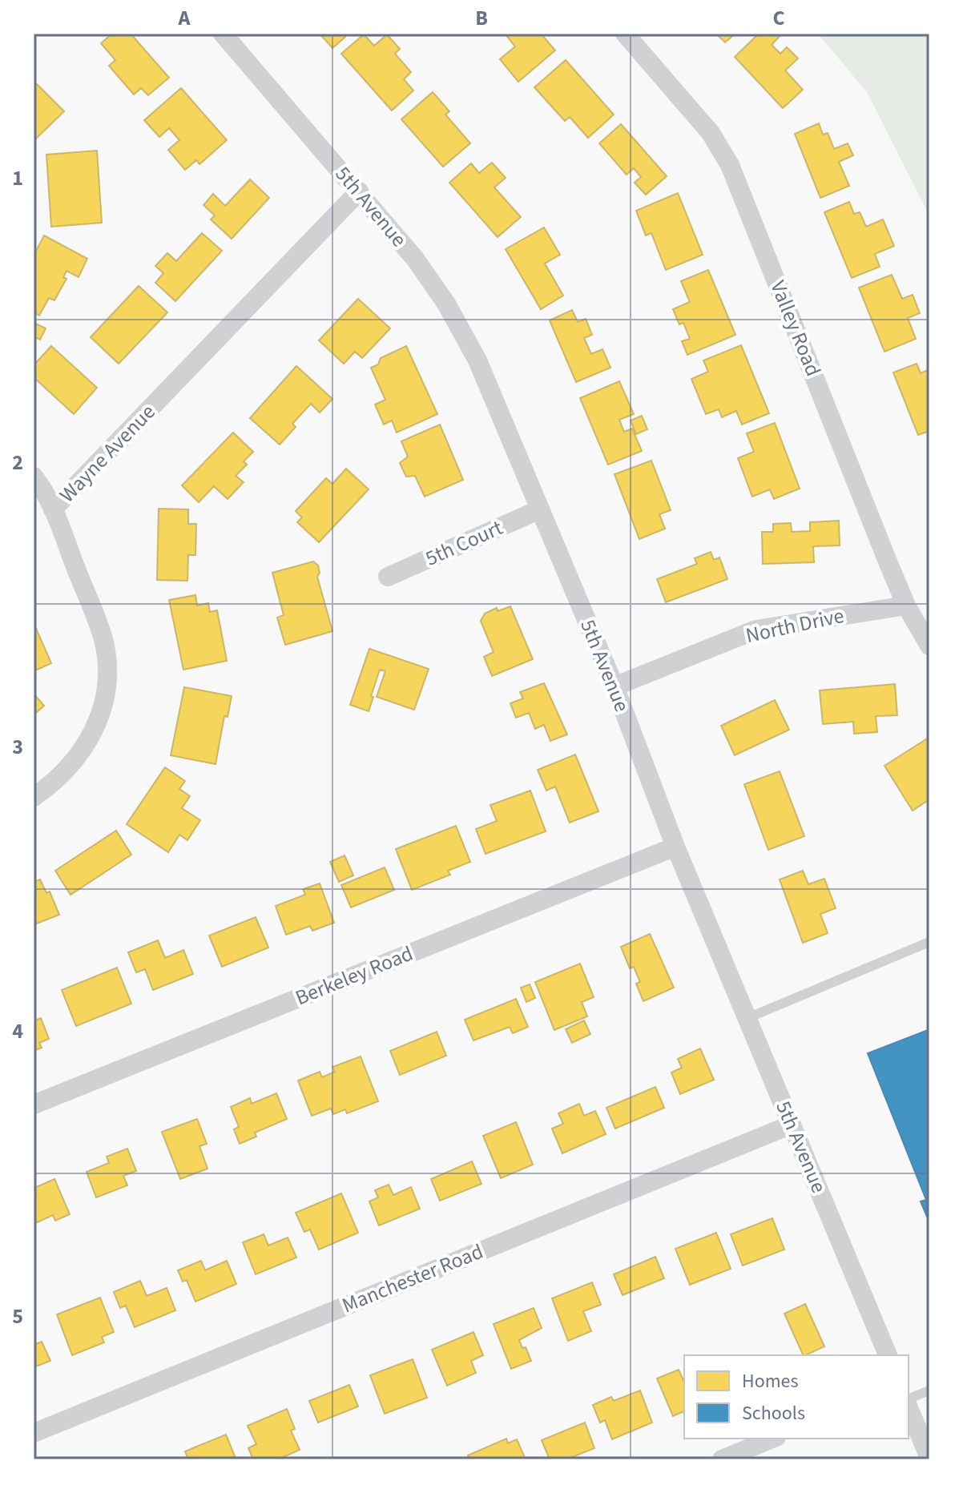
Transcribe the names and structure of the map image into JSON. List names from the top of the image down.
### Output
{
  "streets": {
    "street": [
      "5th Avenue",
      "Valley Road",
      "Wayne Avenue",
      "5th Court",
      "North Drive",
      "Berkeley Road",
      "Manchester Road"
    ]
  },
  "crossings": [
    ["5th Avenue", "Wayne Avenue"],
    ["5th Avenue", "5th Court"],
    ["5th Avenue", "North Drive"],
    ["5th Avenue", "Berkeley Road"],
    ["5th Avenue", "Manchester Road"],
    ["Valley Road", "North Drive"]
  ],
  "legend": ["Homes", "Schools"],
  "grid": {
    "columns": ["A", "B", "C"],
    "rows": [
      "1",
      "2",
      "3",
      "4",
      "5"
    ]
  }
}
